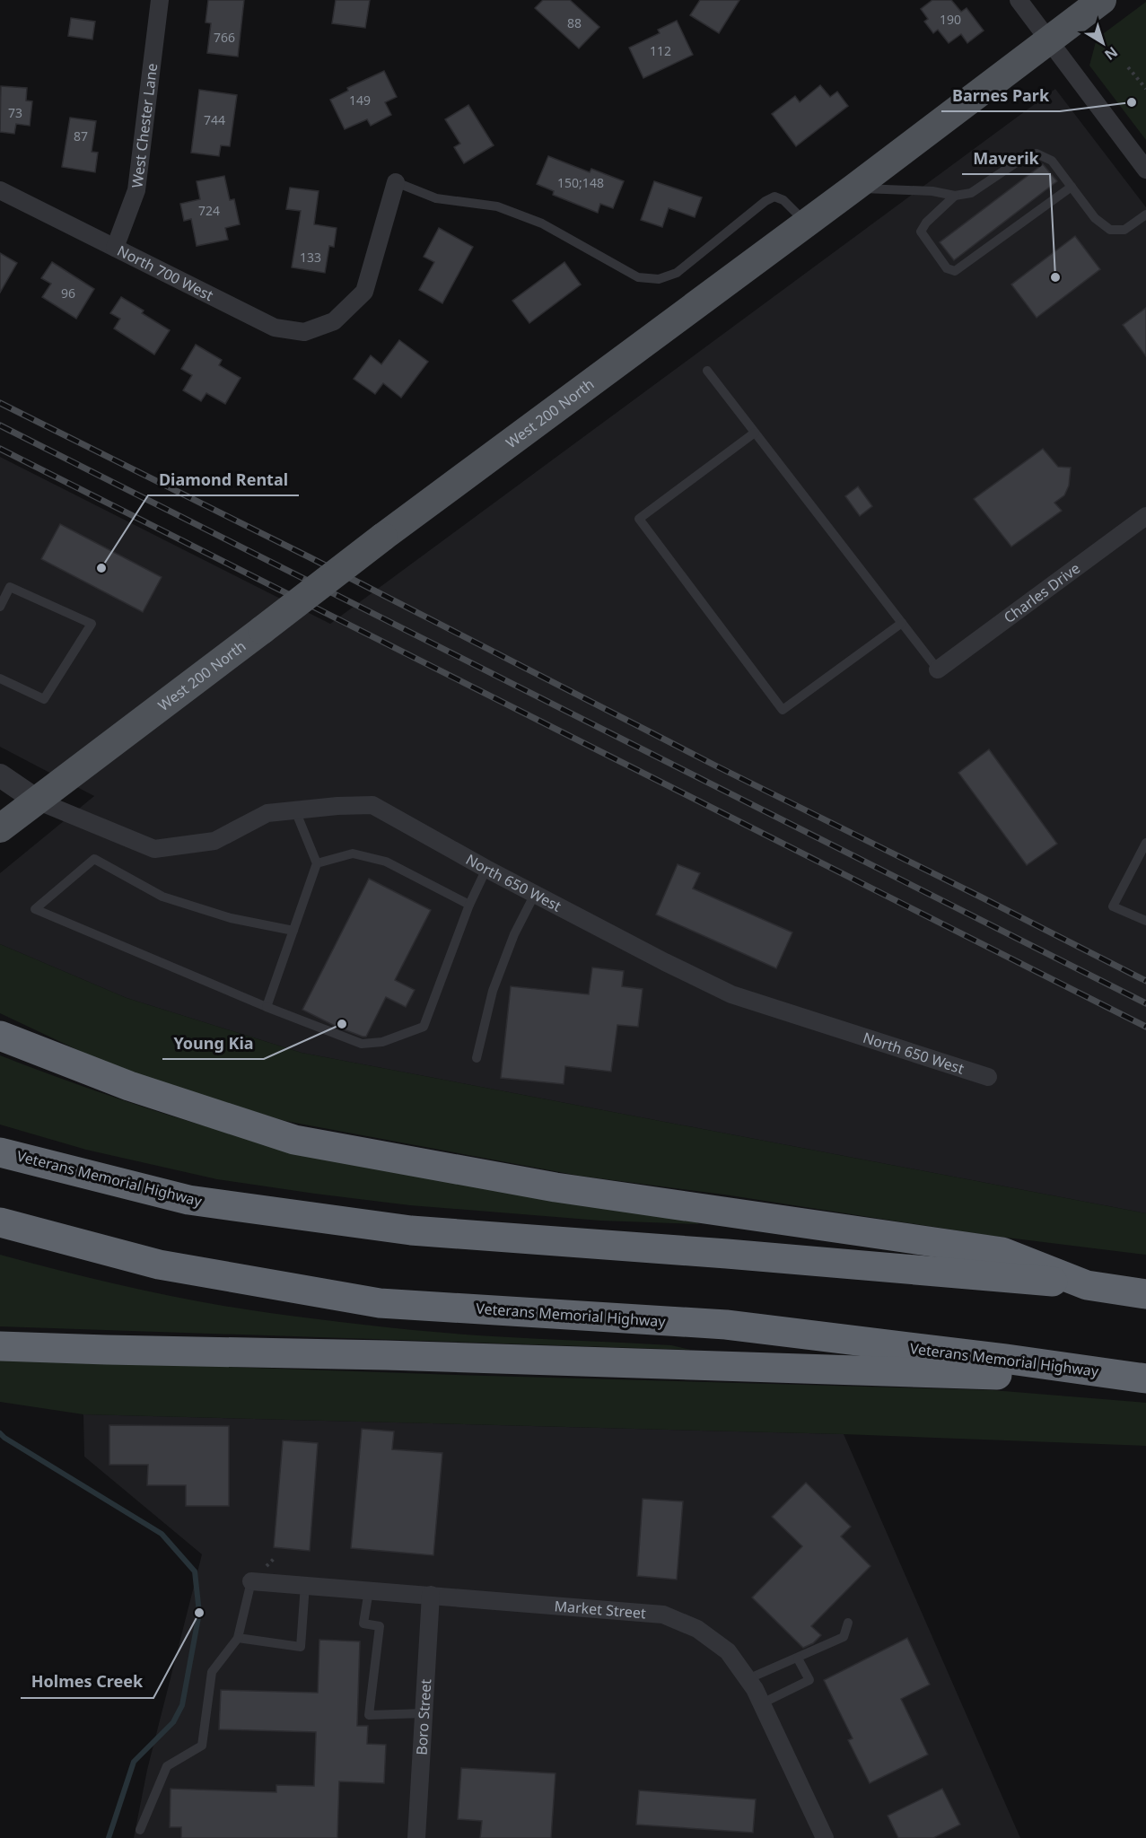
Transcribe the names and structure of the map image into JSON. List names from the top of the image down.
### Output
{
  "streets": {
    "highway": ["Veterans Memorial Highway"],
    "main road": ["West 200 North"],
    "street": [
      "West Chester Lane",
      "North 700 West",
      "Charles Drive",
      "North 650 West",
      "Market Street",
      "Boro Street"
    ]
  },
  "crossings": [
    ["West Chester Lane", "North 700 West"],
    ["West 200 North", "North 650 West"],
    ["Market Street", "Boro Street"]
  ],
  "places": [
    "Barnes Park",
    "Maverik",
    "Diamond Rental",
    "Young Kia",
    "Holmes Creek"
  ],
  "house_numbers": [
    "190",
    "88",
    "766",
    "112",
    "149",
    "73",
    "744",
    "87",
    "150;148",
    "724",
    "133",
    "96"
  ],
  "north": "bottom right"
}
